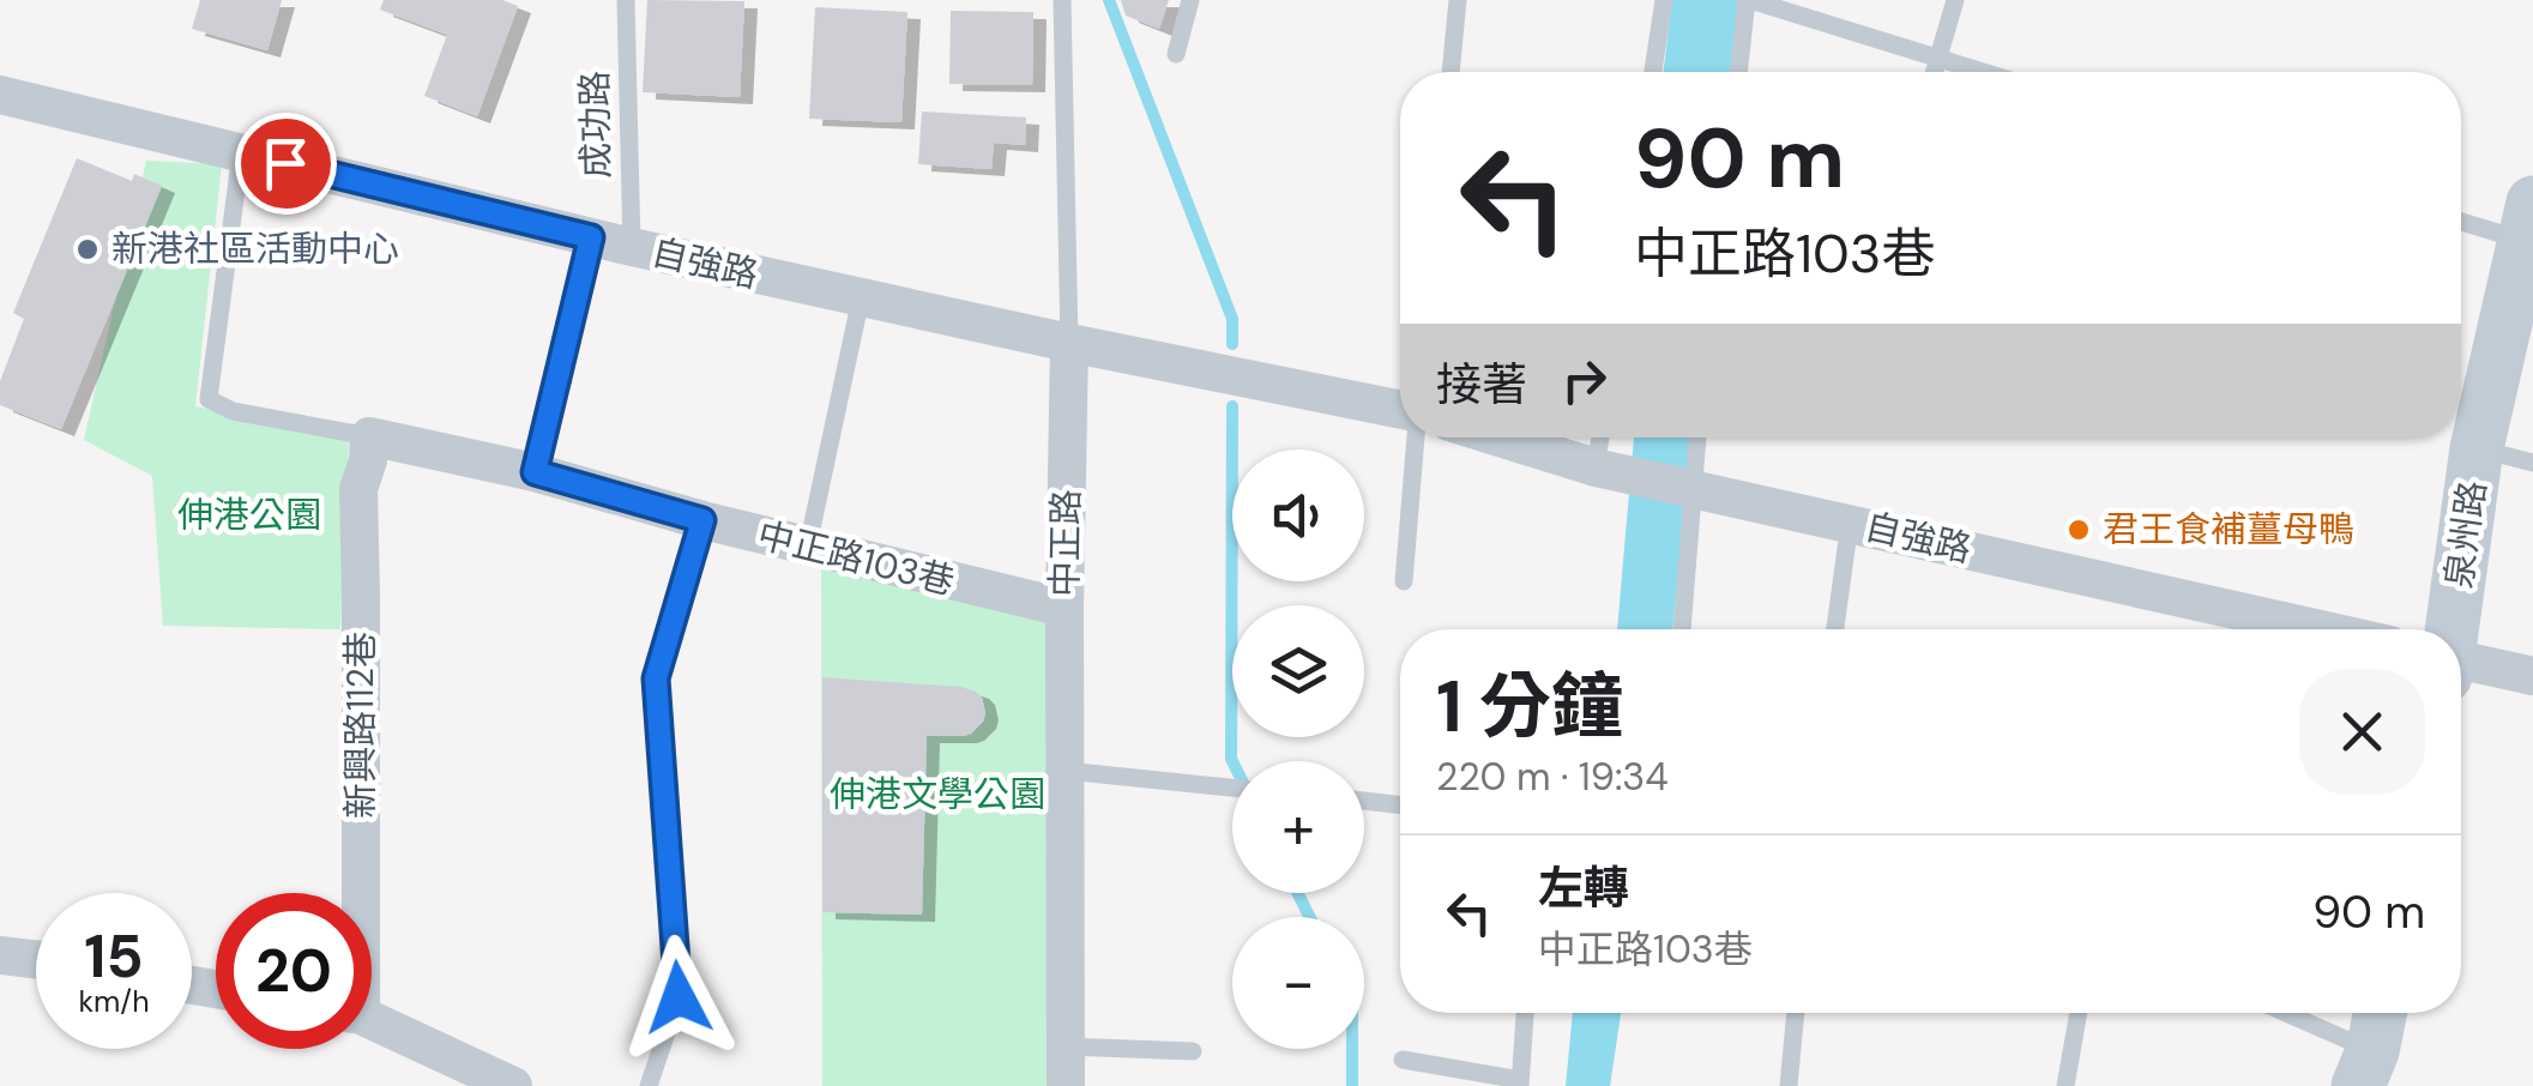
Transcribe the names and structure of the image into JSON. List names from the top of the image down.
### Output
{
  "streets": {
    "street": [
      "自強路",
      "泉州路",
      "中正路",
      "中正路103巷",
      "新興路112巷"
    ],
    "lane": ["成功路"]
  },
  "crossings": [
    ["成功路", "自強路"],
    ["自強路", "中正路"],
    ["中正路", "中正路103巷"],
    ["中正路103巷", "新興路112巷"]
  ],
  "parks": ["伸港公園", "伸港文學公園"],
  "places": ["新港社區活動中心", "君王食補薑母鴨"],
  "page": {
    "turn": ["90 m", "中正路103巷"],
    "then": "接著",
    "map_buttons": ["+", "−"],
    "heading": ["1 分鐘", "220 m · 19:34"],
    "list": [
      {
        "name": "左轉",
        "note": "中正路103巷",
        "value": "90 m"
      }
    ],
    "speed": "15 km/h",
    "limit": "20"
  }
}
